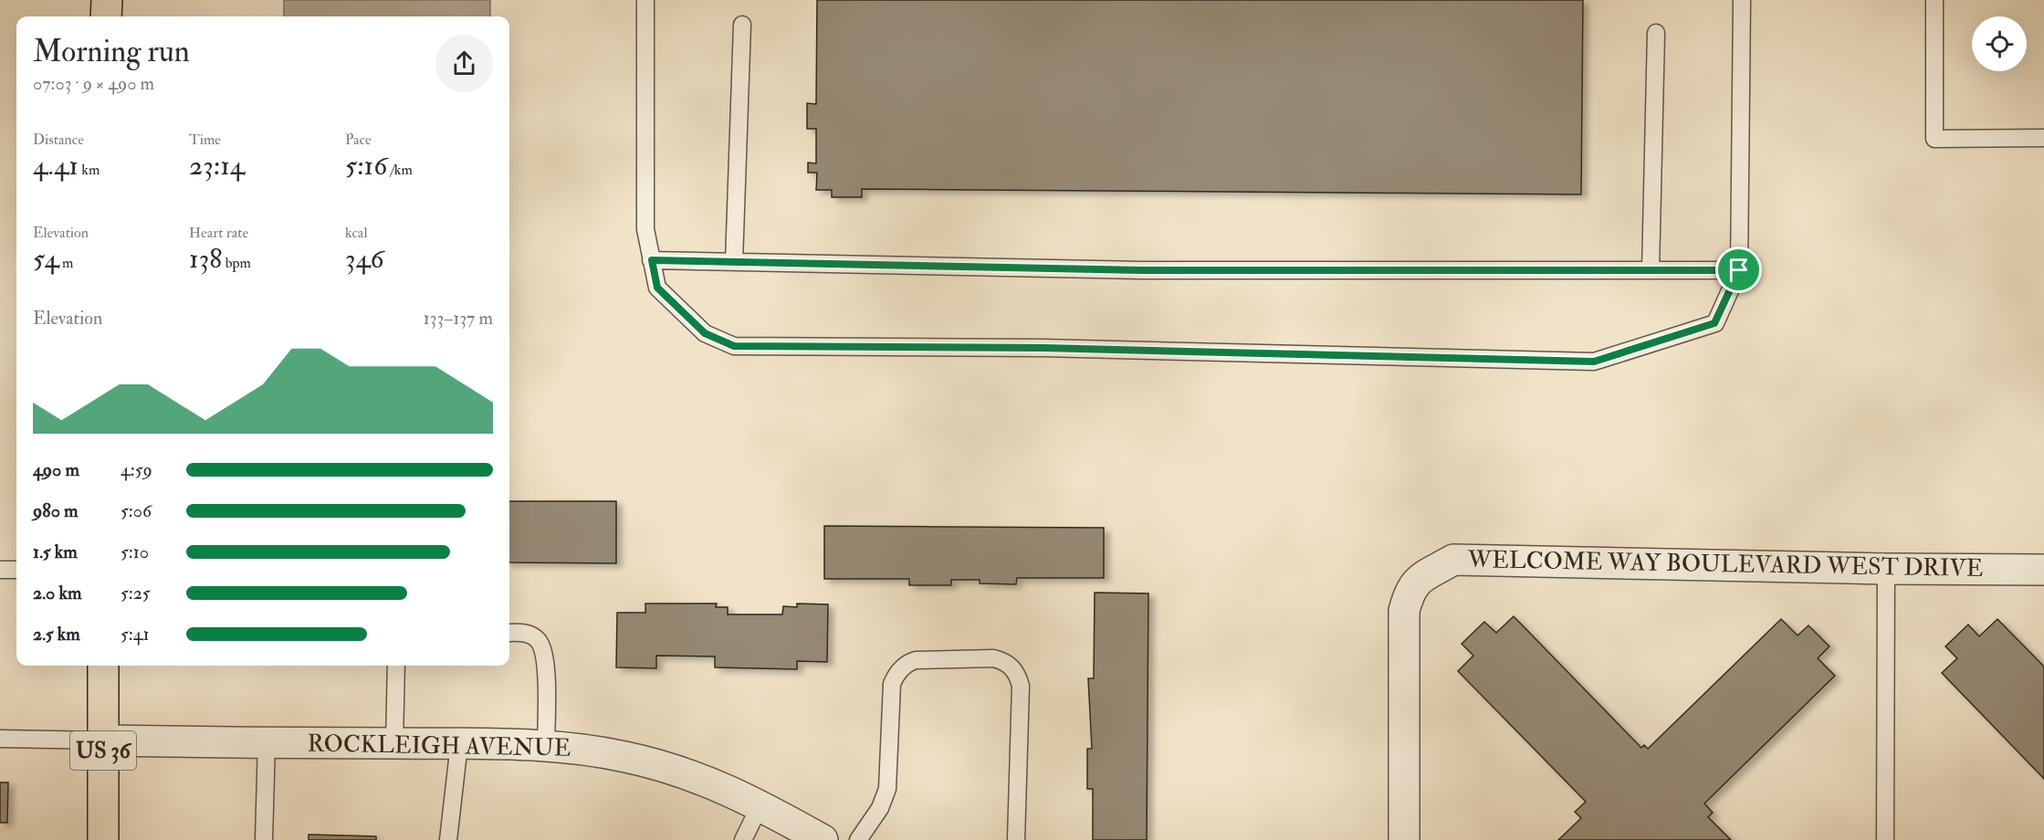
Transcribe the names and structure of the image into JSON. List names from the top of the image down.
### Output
{
  "streets": {
    "main road": ["US 36"],
    "street": ["WELCOME WAY BOULEVARD WEST DRIVE", "ROCKLEIGH AVENUE"]
  },
  "crossings": [
    ["ROCKLEIGH AVENUE", "US 36"]
  ],
  "page": {
    "heading": ["Morning run", "07:03 · 9 × 490 m"],
    "stats": [
      ["Distance", "4.41 km"],
      ["Time", "23:14"],
      ["Pace", "5:16 /km"],
      ["Elevation", "54 m"],
      ["Heart rate", "138 bpm"],
      ["kcal", "346"]
    ],
    "chart": ["Elevation", "133–137 m"],
    "list": [
      {
        "name": "490 m",
        "note": "4:59"
      },
      {
        "name": "980 m",
        "note": "5:06"
      },
      {
        "name": "1.5 km",
        "note": "5:10"
      },
      {
        "name": "2.0 km",
        "note": "5:25"
      },
      {
        "name": "2.5 km",
        "note": "5:41"
      }
    ]
  }
}
